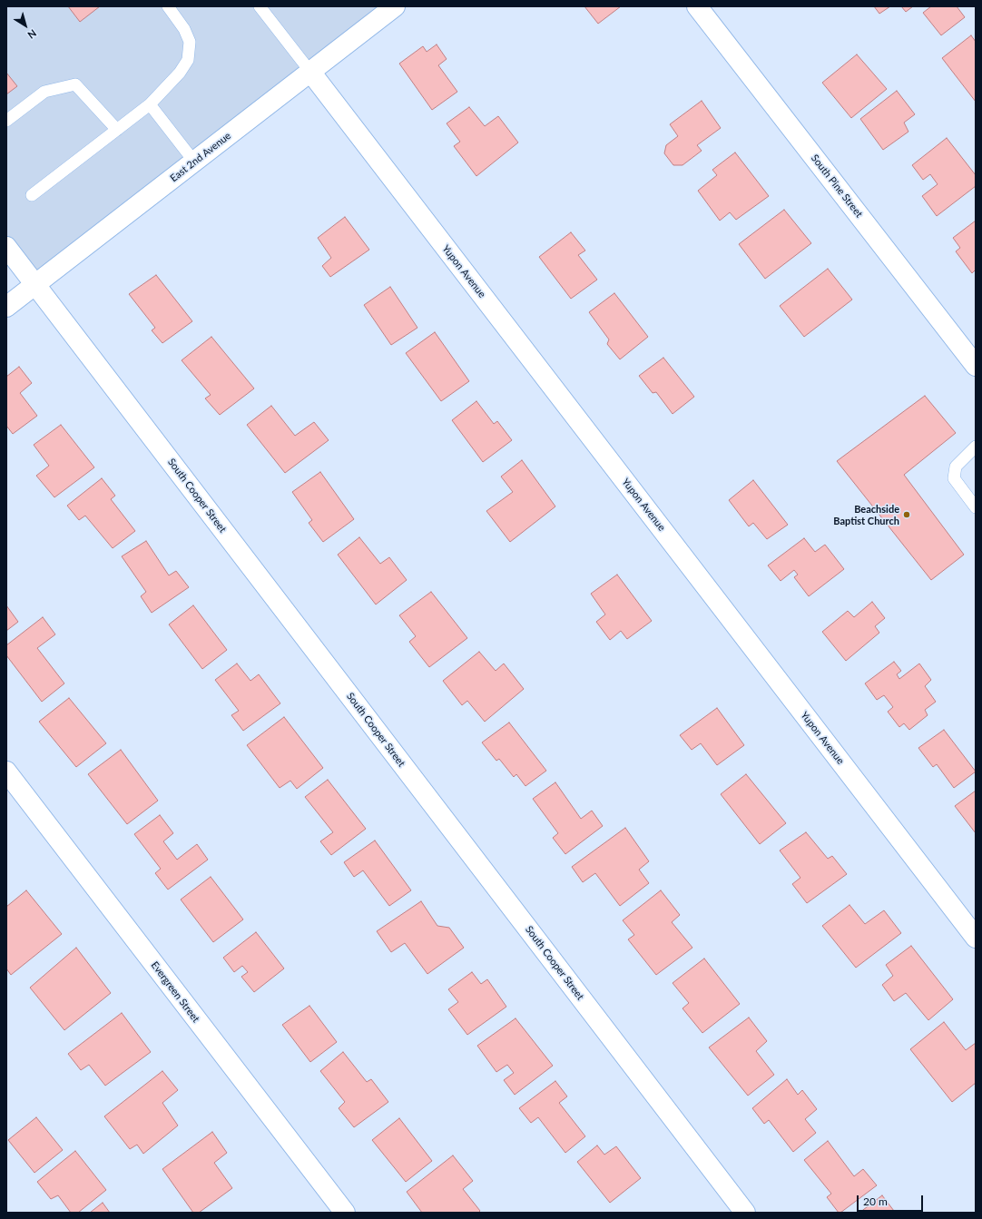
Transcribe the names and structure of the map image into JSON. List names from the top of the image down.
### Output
{
  "streets": {
    "street": [
      "East 2nd Avenue",
      "South Pine Street",
      "Yupon Avenue",
      "South Cooper Street",
      "Evergreen Street"
    ]
  },
  "crossings": [
    ["East 2nd Avenue", "Yupon Avenue"],
    ["East 2nd Avenue", "South Cooper Street"]
  ],
  "places": ["Beachside Baptist Church"],
  "scale_bar": "20 m",
  "north": "bottom right"
}
